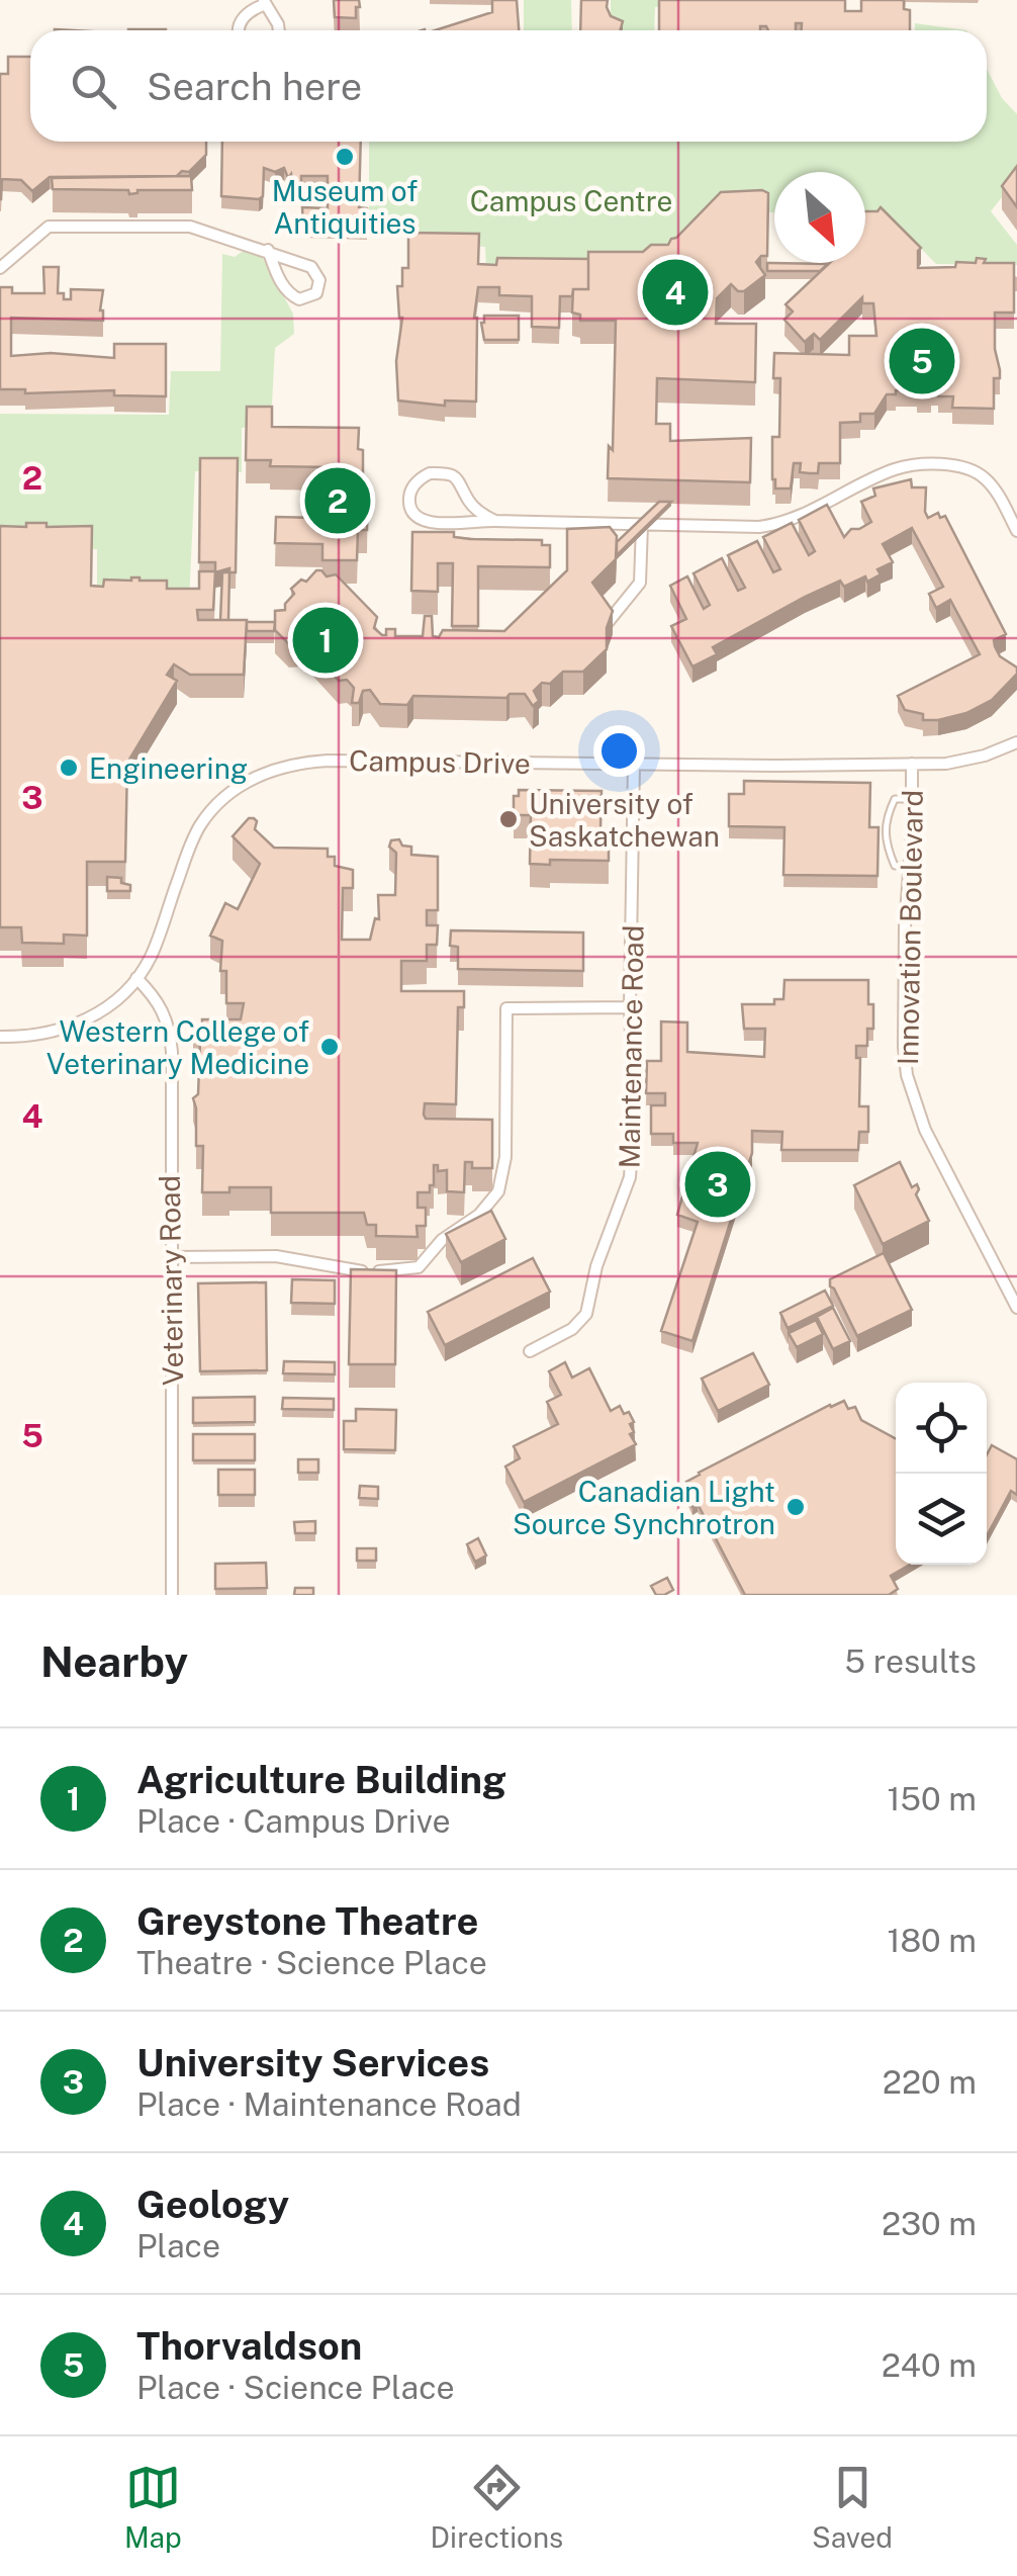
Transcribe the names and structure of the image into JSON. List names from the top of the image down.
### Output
{
  "streets": {
    "street": [
      "Campus Drive",
      "Innovation Boulevard",
      "Maintenance Road",
      "Veterinary Road"
    ]
  },
  "crossings": [
    ["Campus Drive", "Innovation Boulevard"],
    ["Campus Drive", "Maintenance Road"],
    ["Campus Drive", "Veterinary Road"]
  ],
  "parks": ["Campus Centre"],
  "places": [
    "Museum of Antiquities",
    "Engineering",
    "University of Saskatchewan",
    "Western College of Veterinary Medicine",
    "Canadian Light Source Synchrotron"
  ],
  "north": "bottom right",
  "page": {
    "search": "Search here",
    "pins": [
      "4",
      "5",
      "2",
      "1",
      "3"
    ],
    "heading": ["Nearby", "5 results"],
    "list": [
      {
        "mark": "1",
        "name": "Agriculture Building",
        "note": "Place · Campus Drive",
        "value": "150 m"
      },
      {
        "mark": "2",
        "name": "Greystone Theatre",
        "note": "Theatre · Science Place",
        "value": "180 m"
      },
      {
        "mark": "3",
        "name": "University Services",
        "note": "Place · Maintenance Road",
        "value": "220 m"
      },
      {
        "mark": "4",
        "name": "Geology",
        "note": "Place",
        "value": "230 m"
      },
      {
        "mark": "5",
        "name": "Thorvaldson",
        "note": "Place · Science Place",
        "value": "240 m"
      }
    ],
    "nav": ["Map", "Directions", "Saved"]
  },
  "grid": {
    "rows": [
      "2",
      "3",
      "4",
      "5"
    ]
  }
}
